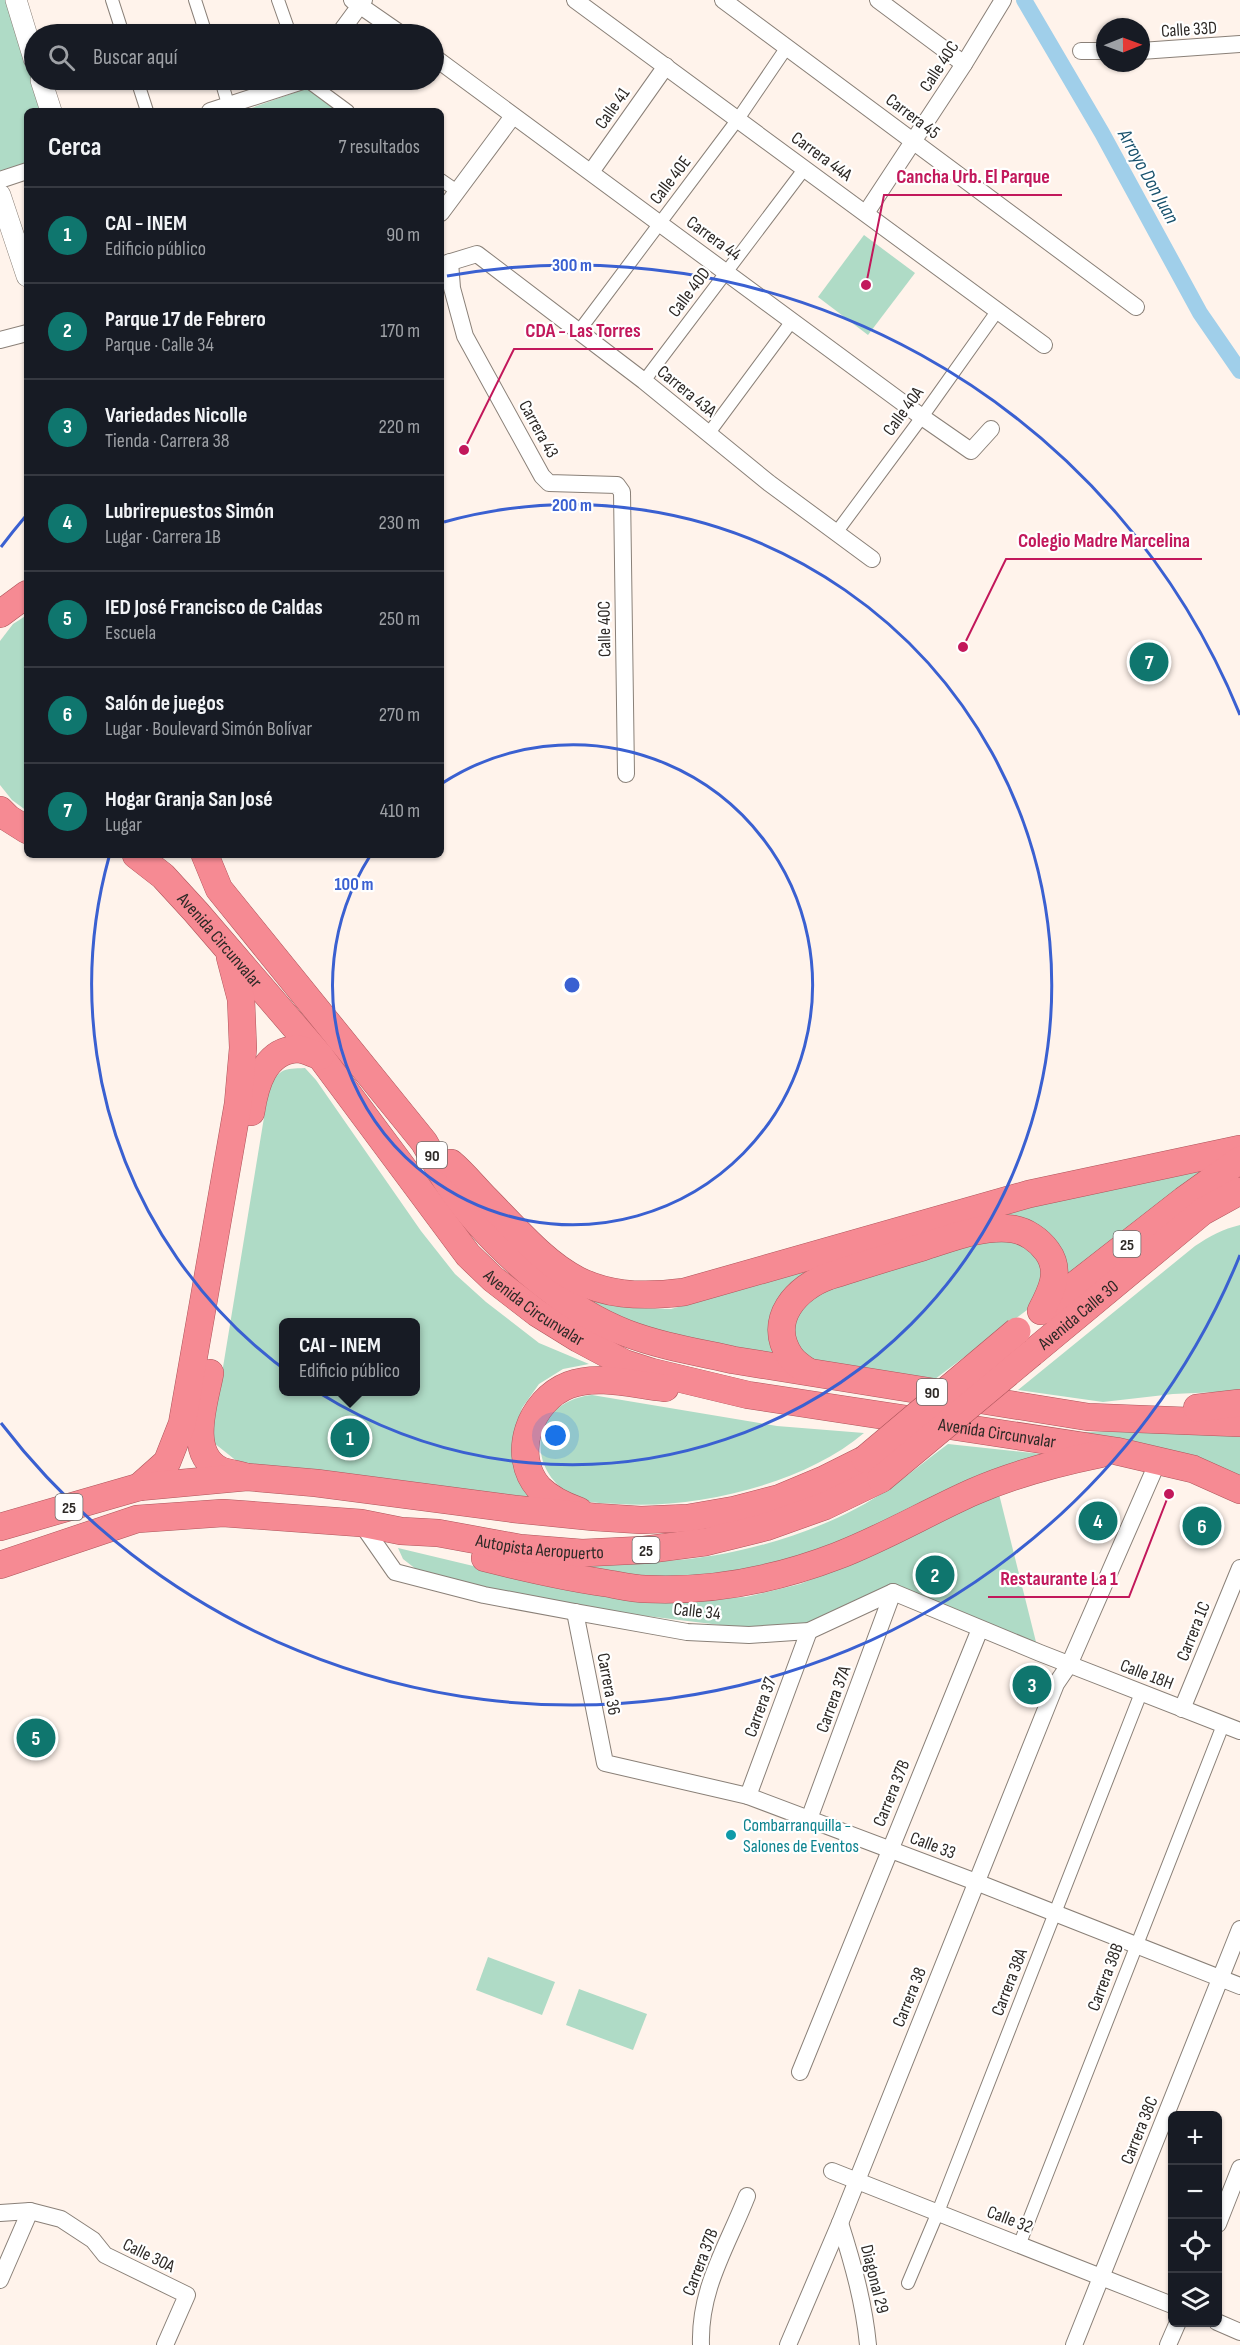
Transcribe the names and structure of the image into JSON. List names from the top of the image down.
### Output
{
  "streets": {
    "highway": [
      "Avenida Circunvalar",
      "90",
      "25",
      "Avenida Calle 30",
      "Autopista Aeropuerto"
    ],
    "street": [
      "Calle 33D",
      "Calle 40C",
      "Calle 41",
      "Carrera 45",
      "Carrera 44A",
      "Calle 40E",
      "Carrera 44",
      "Calle 40D",
      "Carrera 43A",
      "Calle 40A",
      "Carrera 43",
      "Calle 34",
      "Carrera 1C",
      "Calle 18H",
      "Carrera 36",
      "Carrera 37A",
      "Carrera 37",
      "Carrera 37B",
      "Calle 33",
      "Carrera 38B",
      "Carrera 38A",
      "Carrera 38",
      "Carrera 38C",
      "Calle 32",
      "Calle 30A",
      "Diagonal 29"
    ]
  },
  "crossings": [
    ["Calle 40C", "Carrera 45"],
    ["Calle 40C", "Carrera 44A"],
    ["Calle 40C", "Carrera 43"],
    ["Calle 41", "Carrera 44A"],
    ["Calle 41", "Carrera 44"],
    ["Carrera 45", "Calle 40E"],
    ["Carrera 44A", "Calle 40E"],
    ["Carrera 44A", "Calle 40D"],
    ["Carrera 44A", "Calle 40A"],
    ["Calle 40E", "Carrera 44"],
    ["Calle 40E", "Carrera 43A"],
    ["Carrera 44", "Calle 40D"],
    ["Carrera 44", "Calle 40A"],
    ["Calle 40D", "Carrera 43A"],
    ["Carrera 43A", "Calle 40A"],
    ["Carrera 43A", "Carrera 43"],
    ["Avenida Circunvalar", "90"],
    ["90", "Carrera 38"],
    ["Avenida Calle 30", "Autopista Aeropuerto"],
    ["Autopista Aeropuerto", "Calle 34"],
    ["Calle 34", "Carrera 36"],
    ["Calle 34", "Carrera 37A"],
    ["Calle 34", "Carrera 37"],
    ["Carrera 1C", "Calle 18H"],
    ["Calle 18H", "Carrera 37B"],
    ["Calle 18H", "Carrera 38B"],
    ["Calle 18H", "Carrera 38A"],
    ["Calle 18H", "Carrera 38"],
    ["Carrera 36", "Calle 33"],
    ["Carrera 37A", "Calle 33"],
    ["Carrera 37", "Calle 33"],
    ["Carrera 37B", "Calle 33"],
    ["Calle 33", "Carrera 38B"],
    ["Calle 33", "Carrera 38A"],
    ["Calle 33", "Carrera 38"],
    ["Calle 33", "Carrera 38C"],
    ["Carrera 38B", "Calle 32"],
    ["Carrera 38A", "Calle 32"],
    ["Carrera 38", "Calle 32"],
    ["Carrera 38", "Diagonal 29"],
    ["Carrera 38C", "Calle 32"]
  ],
  "water": ["Arroyo Don Juan"],
  "places": [
    "Cancha Urb. El Parque",
    "CDA - Las Torres",
    "Colegio Madre Marcelina",
    "Restaurante La 1",
    "Combarranquilla - Salones de Eventos"
  ],
  "north": "right",
  "page": {
    "search": "Buscar aquí",
    "heading": ["Cerca", "7 resultados"],
    "list": [
      {
        "mark": "1",
        "name": "CAI - INEM",
        "note": "Edificio público",
        "value": "90 m"
      },
      {
        "mark": "2",
        "name": "Parque 17 de Febrero",
        "note": "Parque · Calle 34",
        "value": "170 m"
      },
      {
        "mark": "3",
        "name": "Variedades Nicolle",
        "note": "Tienda · Carrera 38",
        "value": "220 m"
      },
      {
        "mark": "4",
        "name": "Lubrirepuestos Simón",
        "note": "Lugar · Carrera 1B",
        "value": "230 m"
      },
      {
        "mark": "5",
        "name": "IED José Francisco de Caldas",
        "note": "Escuela",
        "value": "250 m"
      },
      {
        "mark": "6",
        "name": "Salón de juegos",
        "note": "Lugar · Boulevard Simón Bolívar",
        "value": "270 m"
      },
      {
        "mark": "7",
        "name": "Hogar Granja San José",
        "note": "Lugar",
        "value": "410 m"
      }
    ],
    "pins": [
      "7",
      "1",
      "4",
      "6",
      "2",
      "3",
      "5"
    ],
    "popup": ["CAI - INEM", "Edificio público"],
    "map_buttons": ["+", "−"]
  },
  "rings": ["300 m", "200 m", "100 m"]
}
